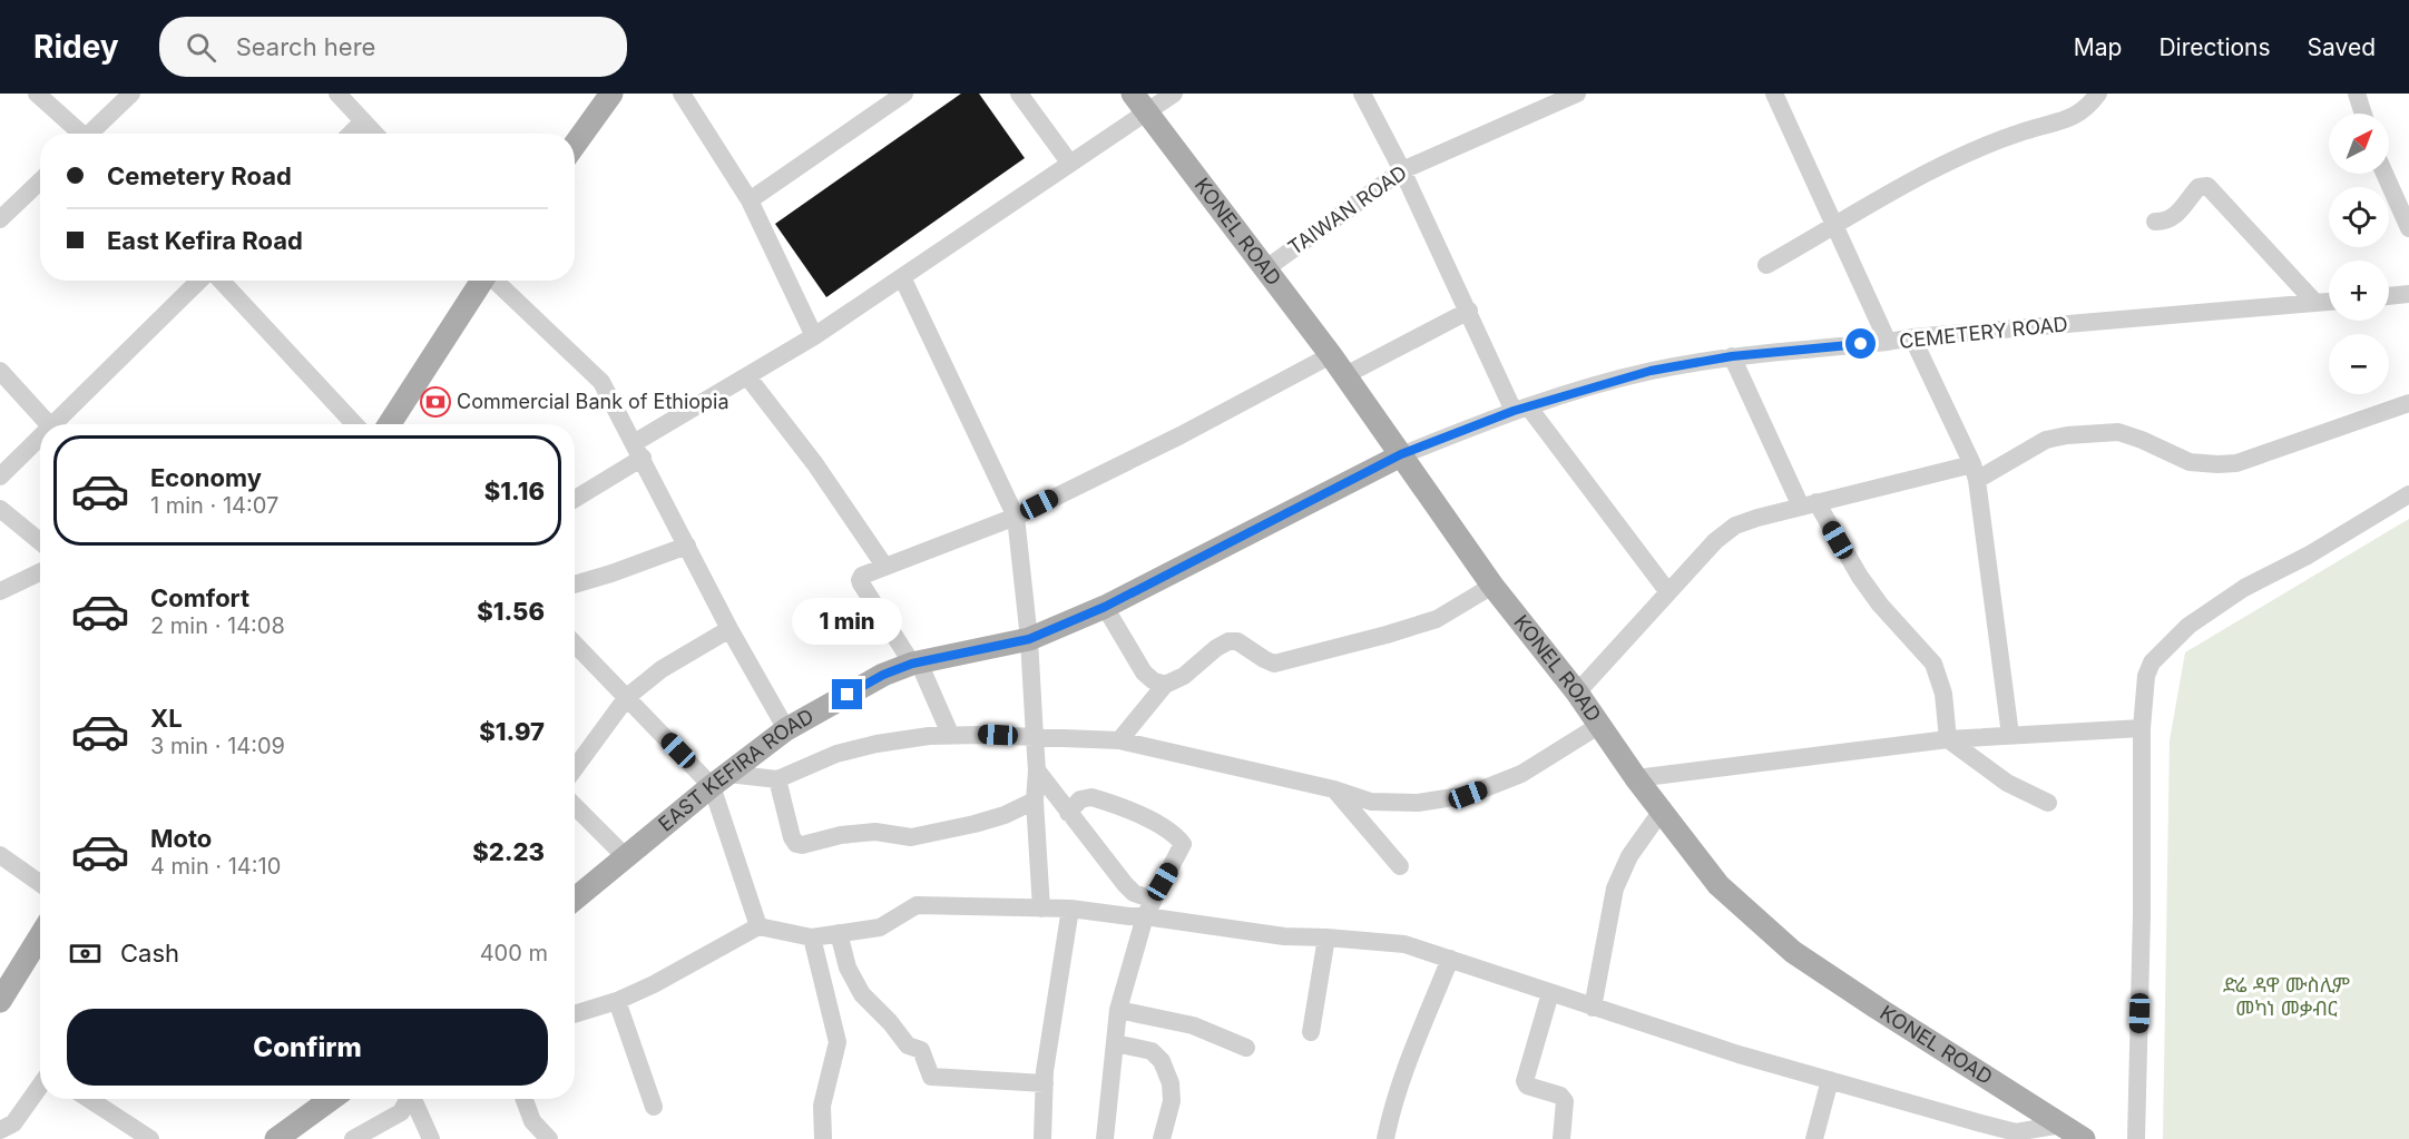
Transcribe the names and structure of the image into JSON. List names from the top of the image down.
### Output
{
  "streets": {
    "main road": ["KONEL ROAD", "EAST KEFIRA ROAD"],
    "street": ["TAIWAN ROAD", "CEMETERY ROAD"]
  },
  "crossings": [
    ["TAIWAN ROAD", "KONEL ROAD"],
    ["KONEL ROAD", "CEMETERY ROAD"],
    ["KONEL ROAD", "EAST KEFIRA ROAD"],
    ["CEMETERY ROAD", "EAST KEFIRA ROAD"]
  ],
  "parks": ["ድሬ ዳዋ ሙስሊም መካነ መቃብር"],
  "places": {
    "bank": ["Commercial Bank of Ethiopia"]
  },
  "north": "top right",
  "page": {
    "header": "Ridey",
    "search": "Search here",
    "nav": ["Map", "Directions", "Saved"],
    "map_buttons": ["+", "−"],
    "banner": ["Cemetery Road", "East Kefira Road"],
    "list": [
      {
        "name": "Economy",
        "note": "1 min · 14:07",
        "value": "$1.16"
      },
      {
        "name": "Comfort",
        "note": "2 min · 14:08",
        "value": "$1.56"
      },
      {
        "name": "XL",
        "note": "3 min · 14:09",
        "value": "$1.97"
      },
      {
        "name": "Moto",
        "note": "4 min · 14:10",
        "value": "$2.23"
      }
    ],
    "bubble": "1 min",
    "pay": ["Cash", "400 m"],
    "buttons": "Confirm"
  }
}
